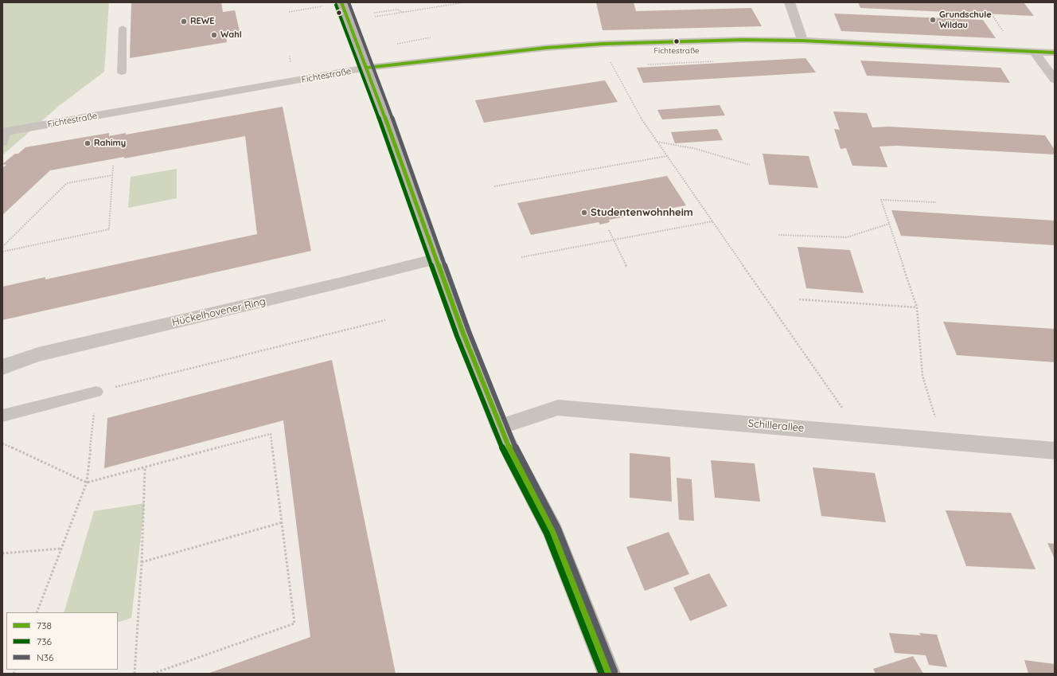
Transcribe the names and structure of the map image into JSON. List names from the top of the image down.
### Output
{
  "streets": {
    "street": ["Fichtestraße", "Hückelhovener Ring", "Schillerallee"]
  },
  "places": [
    "Grundschule Wildau",
    "REWE",
    "Wahl",
    "Fichtestraße",
    "Rahimy",
    "Studentenwohnheim"
  ],
  "lines": ["transit line 738", "transit line N36", "transit line 736"],
  "legend": ["738", "736", "N36"]
}
